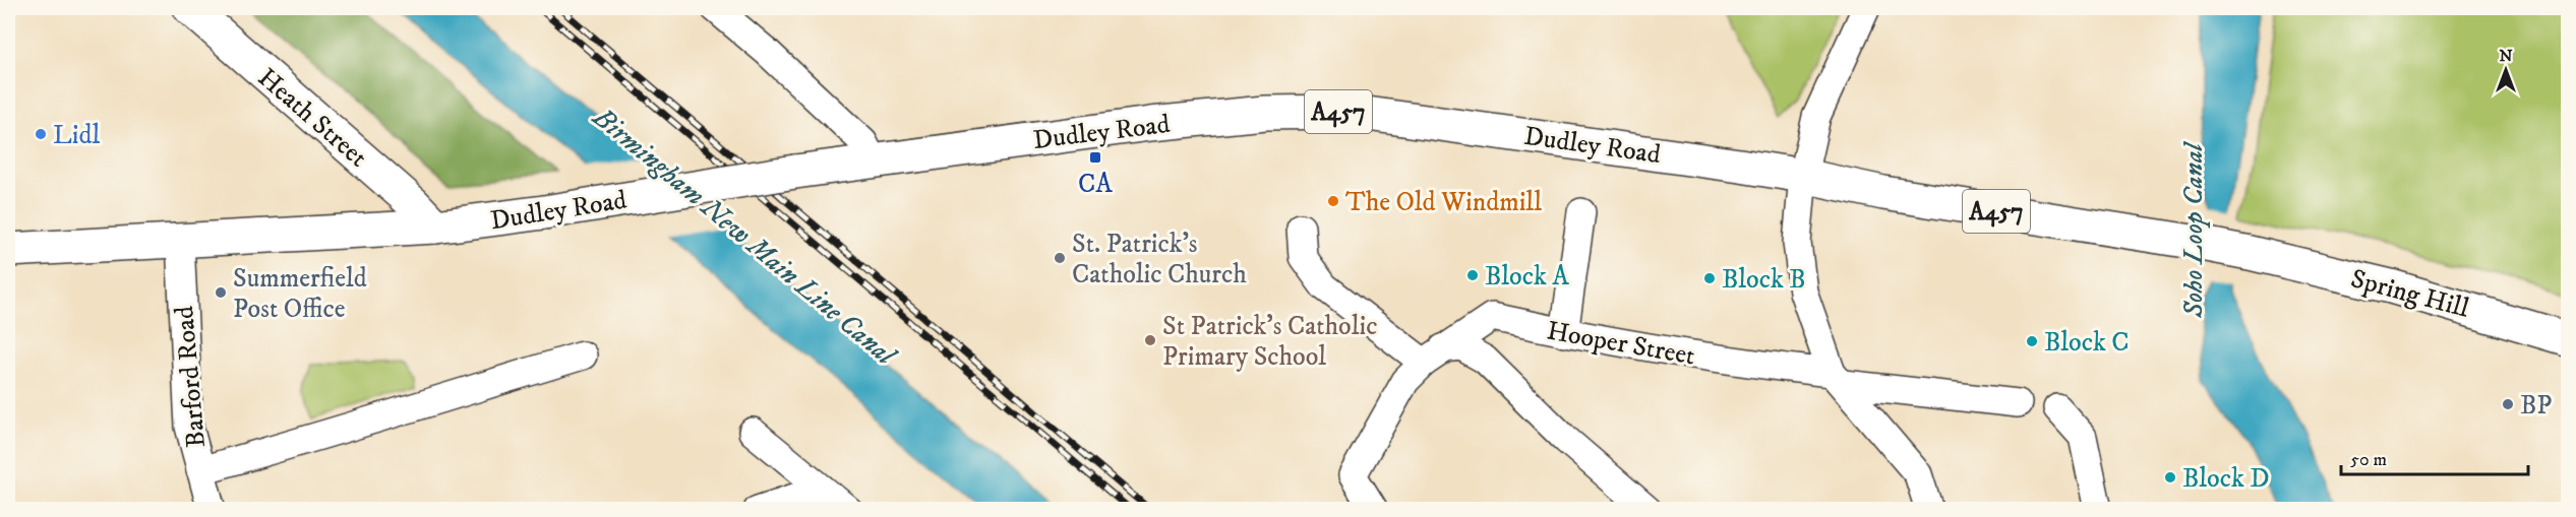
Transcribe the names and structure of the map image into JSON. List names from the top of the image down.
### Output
{
  "streets": {
    "main road": [
      "A457",
      "Heath Street",
      "Dudley Road",
      "Spring Hill"
    ],
    "street": ["Hooper Street", "Barford Road"]
  },
  "crossings": [
    ["Heath Street", "Dudley Road"],
    ["Dudley Road", "Spring Hill"],
    ["Dudley Road", "Barford Road"]
  ],
  "water": ["Soho Loop Canal", "Birmingham New Main Line Canal"],
  "places": {
    "other": [
      "Lidl",
      "The Old Windmill",
      "St. Patrick's Catholic Church",
      "Block A",
      "Block B",
      "Summerfield Post Office",
      "St Patrick's Catholic Primary School",
      "Block C",
      "BP",
      "Block D"
    ],
    "transit": ["CA"]
  },
  "scale_bar": "50 m",
  "north": "top"
}
